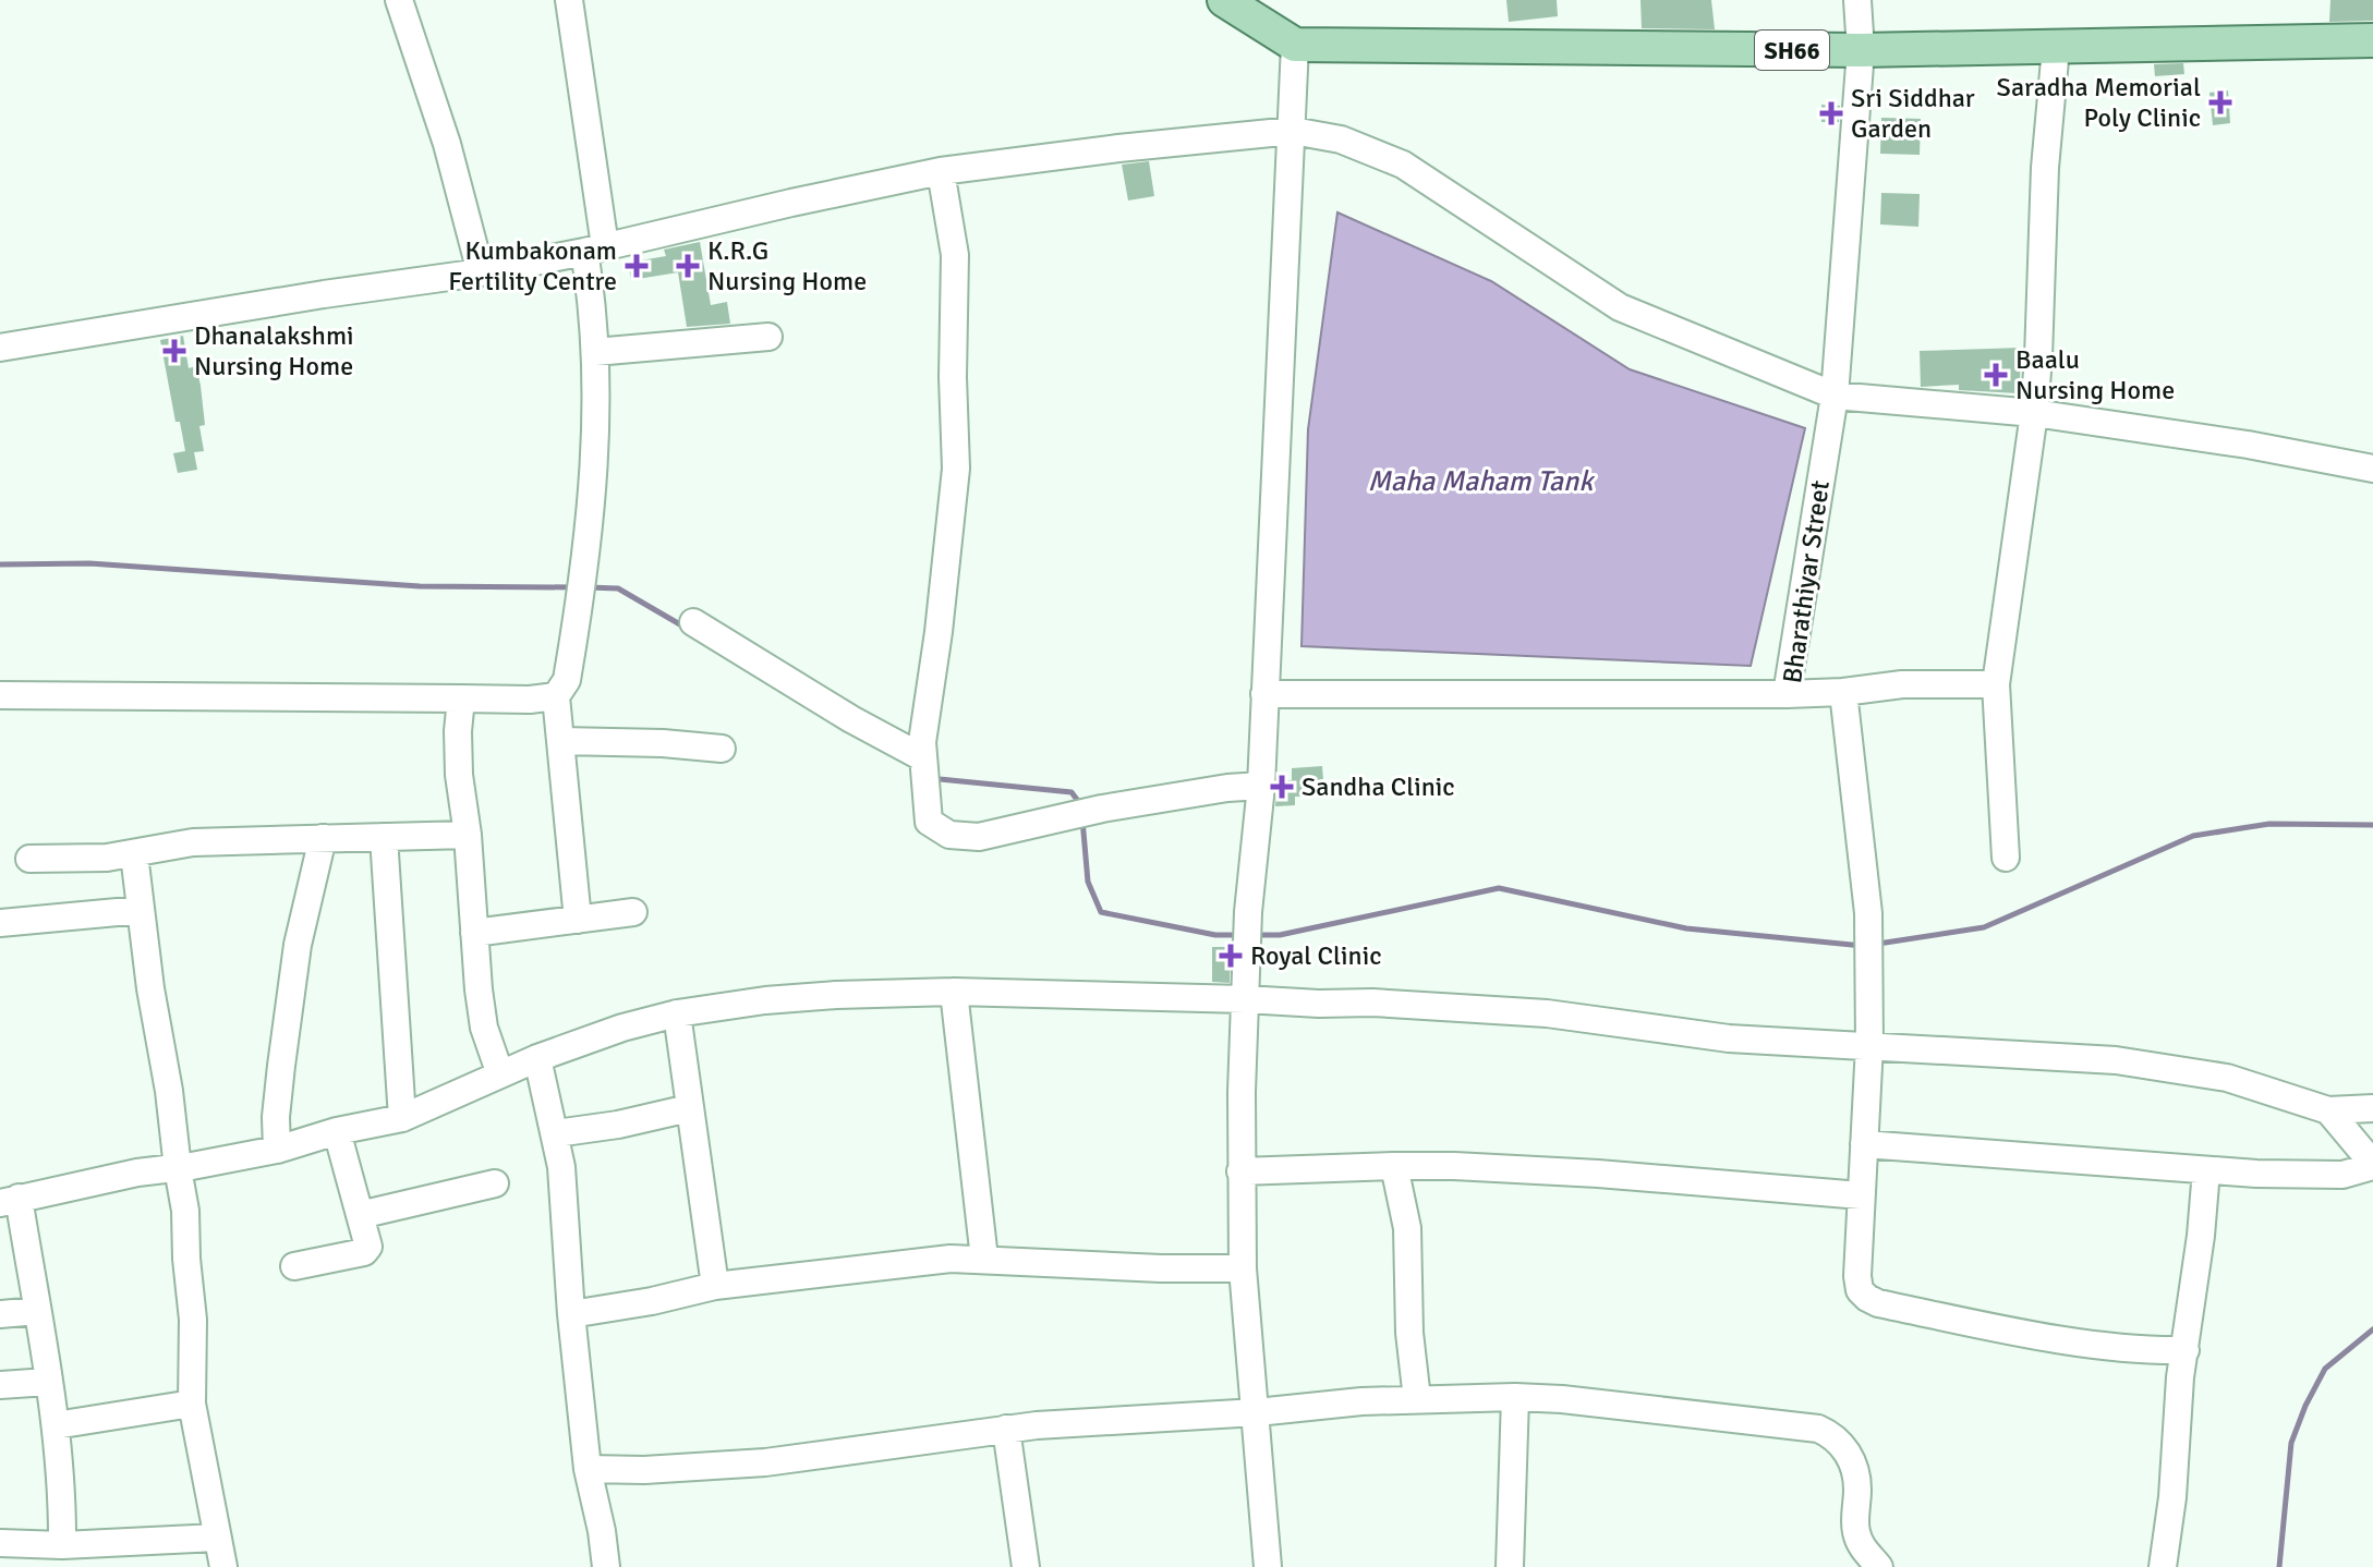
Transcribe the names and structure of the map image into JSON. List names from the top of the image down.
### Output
{
  "streets": {
    "main road": ["SH66"],
    "street": ["Bharathiyar Street"]
  },
  "crossings": [
    ["SH66", "Bharathiyar Street"]
  ],
  "water": ["Maha Maham Tank"],
  "places": {
    "health": [
      "Saradha Memorial Poly Clinic",
      "Sri Siddhar Garden",
      "Kumbakonam Fertility Centre",
      "K.R.G Nursing Home",
      "Dhanalakshmi Nursing Home",
      "Baalu Nursing Home",
      "Sandha Clinic",
      "Royal Clinic"
    ]
  }
}
